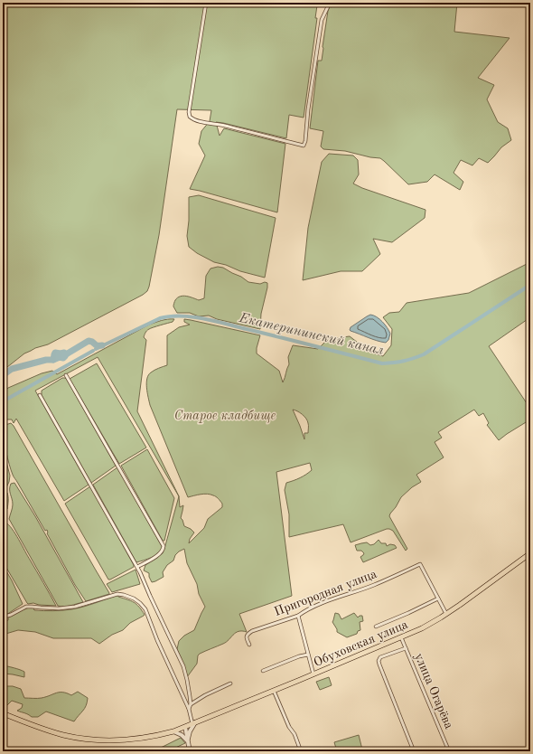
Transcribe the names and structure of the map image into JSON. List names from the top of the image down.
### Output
{
  "streets": {
    "main road": ["Обуховская улица"],
    "street": ["Пригородная улица", "улица Огарёва"]
  },
  "crossings": [
    ["Обуховская улица", "улица Огарёва"]
  ],
  "water": ["Екатерининский канал"],
  "parks": ["Старое кладбище"]
}
